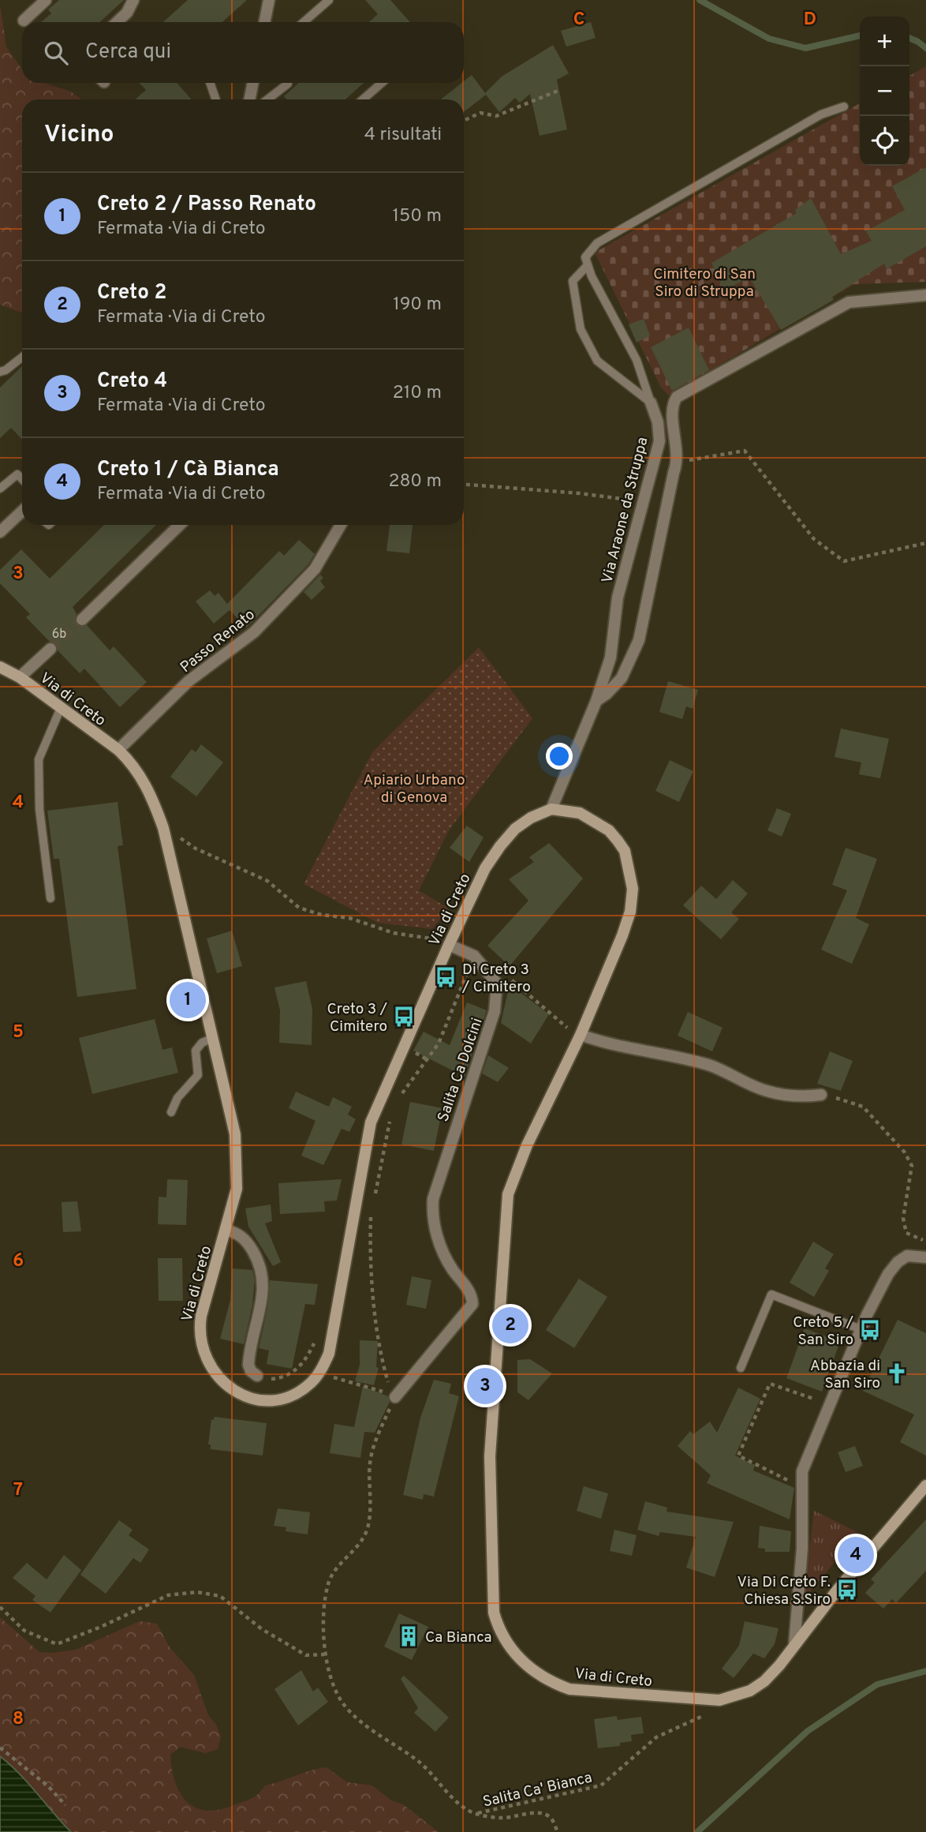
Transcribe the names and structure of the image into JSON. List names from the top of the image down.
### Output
{
  "streets": {
    "main road": ["Via di Creto"],
    "street": ["Via Araone da Struppa", "Passo Renato", "Salita Ca Dolcini"],
    "path": ["Salita Ca' Bianca"]
  },
  "crossings": [
    ["Via Araone da Struppa", "Via di Creto"],
    ["Passo Renato", "Via di Creto"]
  ],
  "parks": ["Cimitero di San Siro di Struppa", "Apiario Urbano di Genova"],
  "places": {
    "bus stop": [
      "Di Creto 3 / Cimitero",
      "Creto 3 / Cimitero",
      "Creto 5 / San Siro",
      "Via Di Creto F. Chiesa S.Siro"
    ],
    "church": ["Abbazia di San Siro"],
    "building": ["Ca Bianca"]
  },
  "house_numbers": ["6b"],
  "page": {
    "map_buttons": ["+", "−"],
    "search": "Cerca qui",
    "heading": ["Vicino", "4 risultati"],
    "list": [
      {
        "mark": "1",
        "name": "Creto 2 / Passo Renato",
        "note": "Fermata · Via di Creto",
        "value": "150 m"
      },
      {
        "mark": "2",
        "name": "Creto 2",
        "note": "Fermata · Via di Creto",
        "value": "190 m"
      },
      {
        "mark": "3",
        "name": "Creto 4",
        "note": "Fermata · Via di Creto",
        "value": "210 m"
      },
      {
        "mark": "4",
        "name": "Creto 1 / Cà Bianca",
        "note": "Fermata · Via di Creto",
        "value": "280 m"
      }
    ],
    "pins": [
      "1",
      "2",
      "3",
      "4"
    ]
  },
  "grid": {
    "columns": ["C", "D"],
    "rows": [
      "3",
      "4",
      "5",
      "6",
      "7",
      "8"
    ]
  }
}
